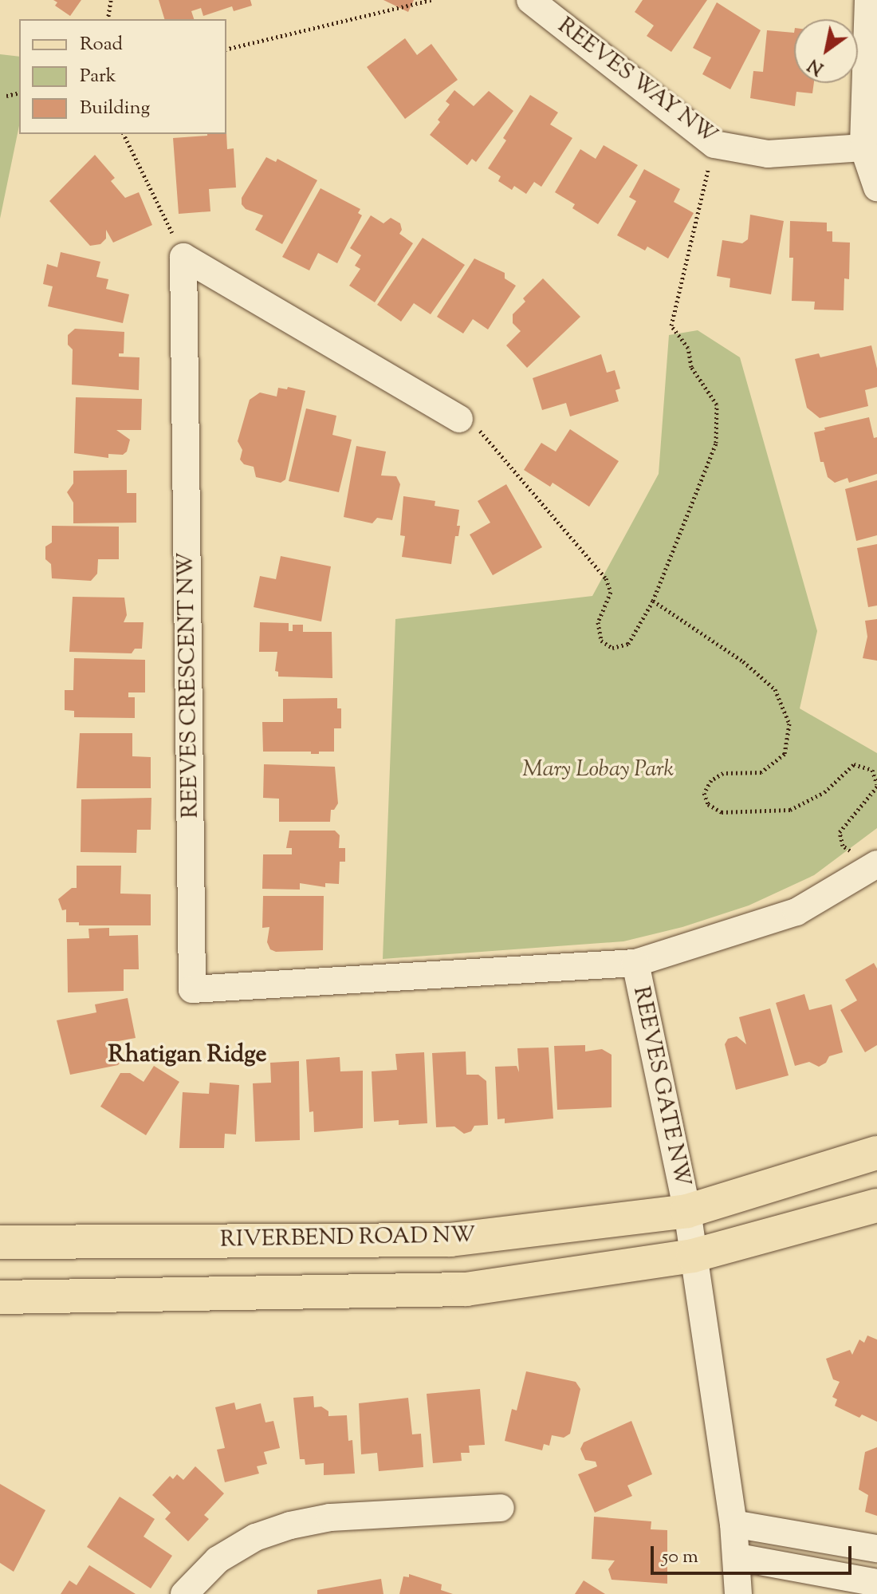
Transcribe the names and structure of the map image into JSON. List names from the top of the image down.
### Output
{
  "streets": {
    "main road": ["RIVERBEND ROAD NW"],
    "street": ["REEVES WAY NW", "REEVES CRESCENT NW", "REEVES GATE NW"]
  },
  "crossings": [
    ["REEVES CRESCENT NW", "REEVES GATE NW"],
    ["REEVES GATE NW", "RIVERBEND ROAD NW"]
  ],
  "districts": ["Rhatigan Ridge"],
  "parks": ["Mary Lobay Park"],
  "legend": ["Road", "Park", "Building"],
  "scale_bar": "50 m",
  "north": "bottom left"
}
